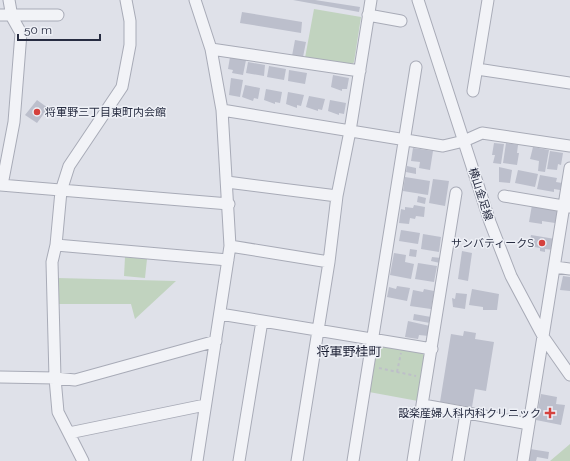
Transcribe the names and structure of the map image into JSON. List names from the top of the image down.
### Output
{
  "streets": {
    "street": ["横山金足線"]
  },
  "districts": ["将軍野桂町"],
  "places": {
    "other": ["将軍野三丁目東町内会館", "サンバティークS"],
    "health": ["設楽産婦人科内科クリニック"]
  },
  "scale_bar": "50 m"
}
